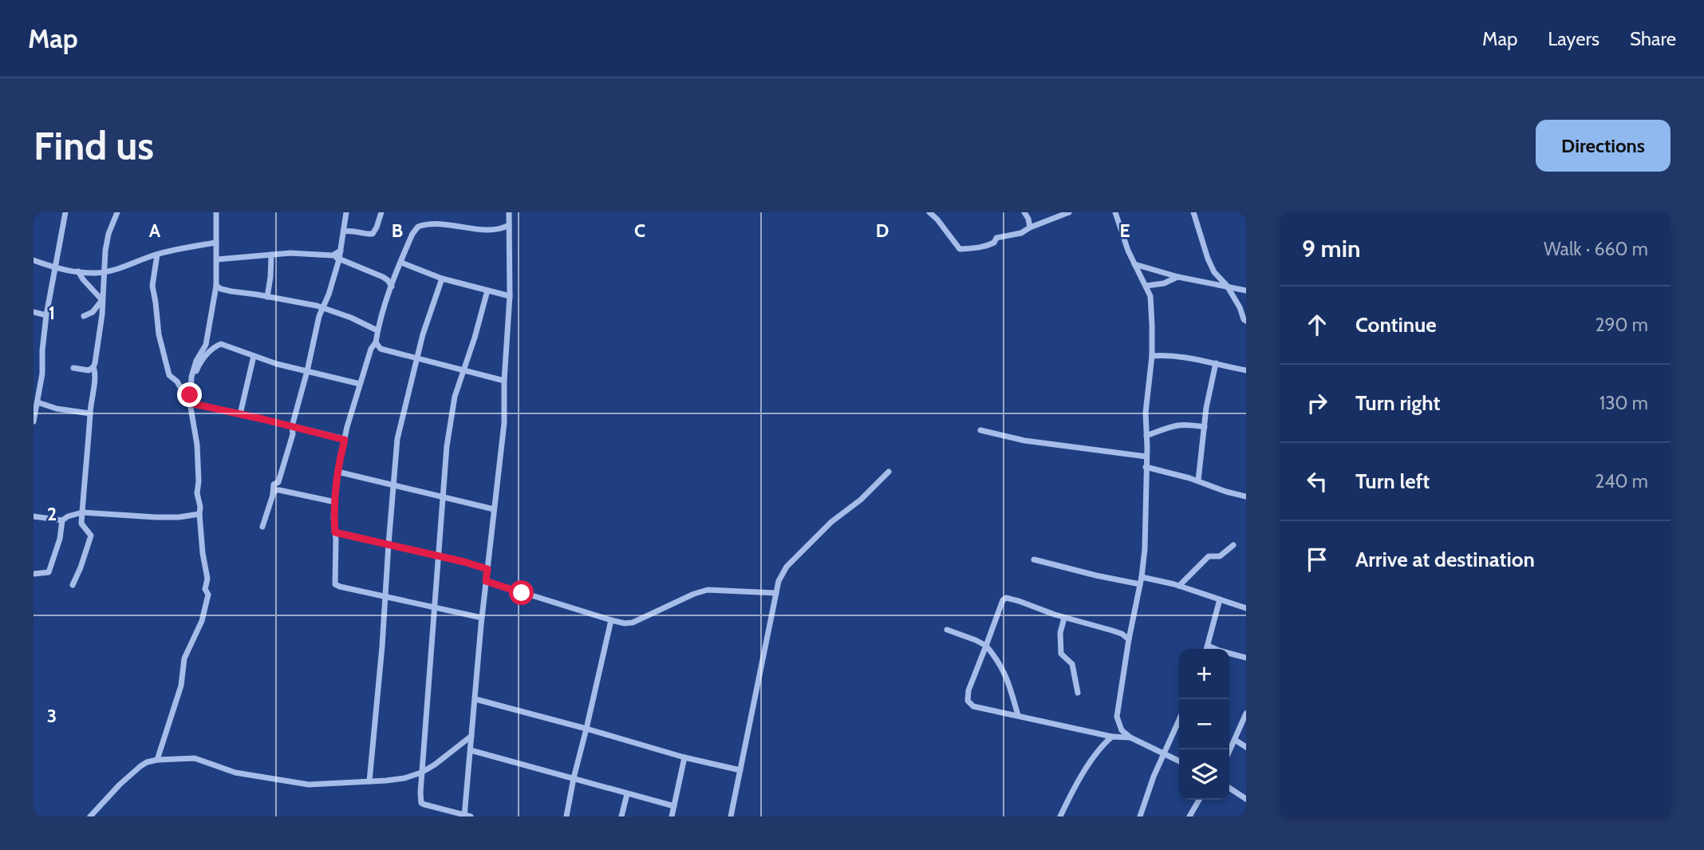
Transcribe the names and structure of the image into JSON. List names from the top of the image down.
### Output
{
  "page": {
    "header": "Map",
    "nav": ["Map", "Layers", "Share"],
    "buttons": "Directions",
    "title": "Find us",
    "heading": ["9 min", "Walk · 660 m"],
    "list": [
      ["Continue", "290 m"],
      ["Turn right", "130 m"],
      ["Turn left", "240 m"],
      "Arrive at destination"
    ],
    "map_buttons": ["+", "−"]
  },
  "grid": {
    "columns": [
      "A",
      "B",
      "C",
      "D",
      "E"
    ],
    "rows": ["1", "2", "3"]
  }
}
